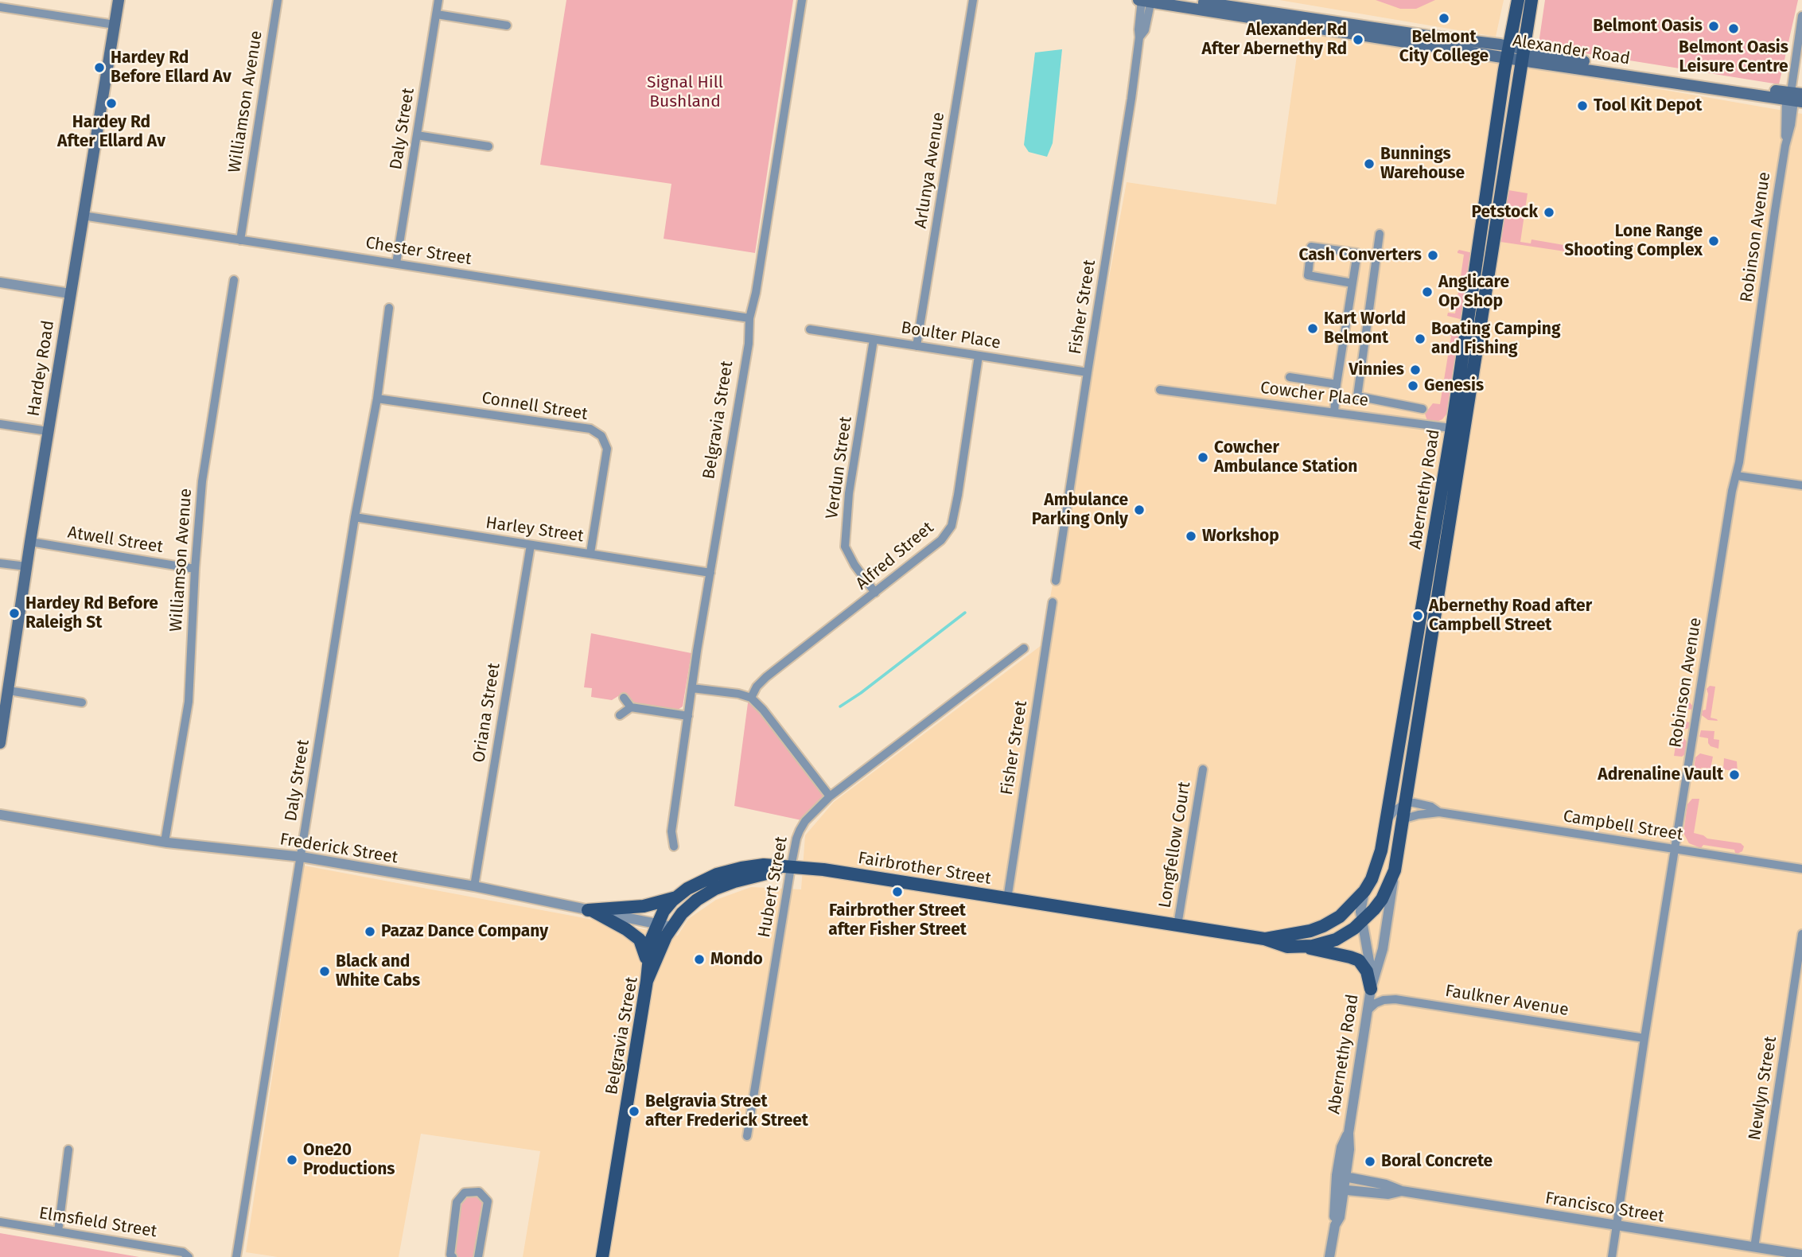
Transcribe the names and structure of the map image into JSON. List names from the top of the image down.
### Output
{
  "streets": {
    "main road": [
      "Alexander Road",
      "Hardey Road",
      "Belgravia Street",
      "Abernethy Road",
      "Fairbrother Street"
    ],
    "street": [
      "Williamson Avenue",
      "Daly Street",
      "Arlunya Avenue",
      "Robinson Avenue",
      "Chester Street",
      "Fisher Street",
      "Boulter Place",
      "Cowcher Place",
      "Connell Street",
      "Verdun Street",
      "Harley Street",
      "Atwell Street",
      "Alfred Street",
      "Oriana Street",
      "Campbell Street",
      "Longfellow Court",
      "Frederick Street",
      "Hubert Street",
      "Faulkner Avenue",
      "Newlyn Street",
      "Francisco Street",
      "Elmsfield Street"
    ]
  },
  "crossings": [
    ["Alexander Road", "Robinson Avenue"],
    ["Alexander Road", "Fisher Street"],
    ["Alexander Road", "Abernethy Road"],
    ["Williamson Avenue", "Chester Street"],
    ["Williamson Avenue", "Atwell Street"],
    ["Williamson Avenue", "Frederick Street"],
    ["Daly Street", "Chester Street"],
    ["Daly Street", "Connell Street"],
    ["Daly Street", "Harley Street"],
    ["Daly Street", "Frederick Street"],
    ["Arlunya Avenue", "Boulter Place"],
    ["Robinson Avenue", "Campbell Street"],
    ["Robinson Avenue", "Faulkner Avenue"],
    ["Robinson Avenue", "Francisco Street"],
    ["Chester Street", "Hardey Road"],
    ["Chester Street", "Belgravia Street"],
    ["Fisher Street", "Boulter Place"],
    ["Fisher Street", "Fairbrother Street"],
    ["Boulter Place", "Verdun Street"],
    ["Boulter Place", "Alfred Street"],
    ["Hardey Road", "Atwell Street"],
    ["Cowcher Place", "Abernethy Road"],
    ["Connell Street", "Harley Street"],
    ["Belgravia Street", "Harley Street"],
    ["Belgravia Street", "Frederick Street"],
    ["Belgravia Street", "Fairbrother Street"],
    ["Belgravia Street", "Hubert Street"],
    ["Verdun Street", "Alfred Street"],
    ["Abernethy Road", "Campbell Street"],
    ["Abernethy Road", "Fairbrother Street"],
    ["Abernethy Road", "Faulkner Avenue"],
    ["Abernethy Road", "Francisco Street"],
    ["Harley Street", "Oriana Street"],
    ["Oriana Street", "Frederick Street"],
    ["Longfellow Court", "Fairbrother Street"],
    ["Frederick Street", "Fairbrother Street"],
    ["Fairbrother Street", "Hubert Street"],
    ["Newlyn Street", "Francisco Street"]
  ],
  "parks": ["Signal Hill Bushland"],
  "places": [
    "Belmont City College",
    "Belmont Oasis",
    "Belmont Oasis Leisure Centre",
    "Alexander Rd After Abernethy Rd",
    "Hardey Rd Before Ellard Av",
    "Hardey Rd After Ellard Av",
    "Tool Kit Depot",
    "Bunnings Warehouse",
    "Petstock",
    "Lone Range Shooting Complex",
    "Cash Converters",
    "Anglicare Op Shop",
    "Kart World Belmont",
    "Boating Camping and Fishing",
    "Vinnies",
    "Genesis",
    "Cowcher Ambulance Station",
    "Ambulance Parking Only",
    "Workshop",
    "Hardey Rd Before Raleigh St",
    "Abernethy Road after Campbell Street",
    "Adrenaline Vault",
    "Fairbrother Street after Fisher Street",
    "Pazaz Dance Company",
    "Mondo",
    "Black and White Cabs",
    "Belgravia Street after Frederick Street",
    "One20 Productions",
    "Boral Concrete"
  ]
}
